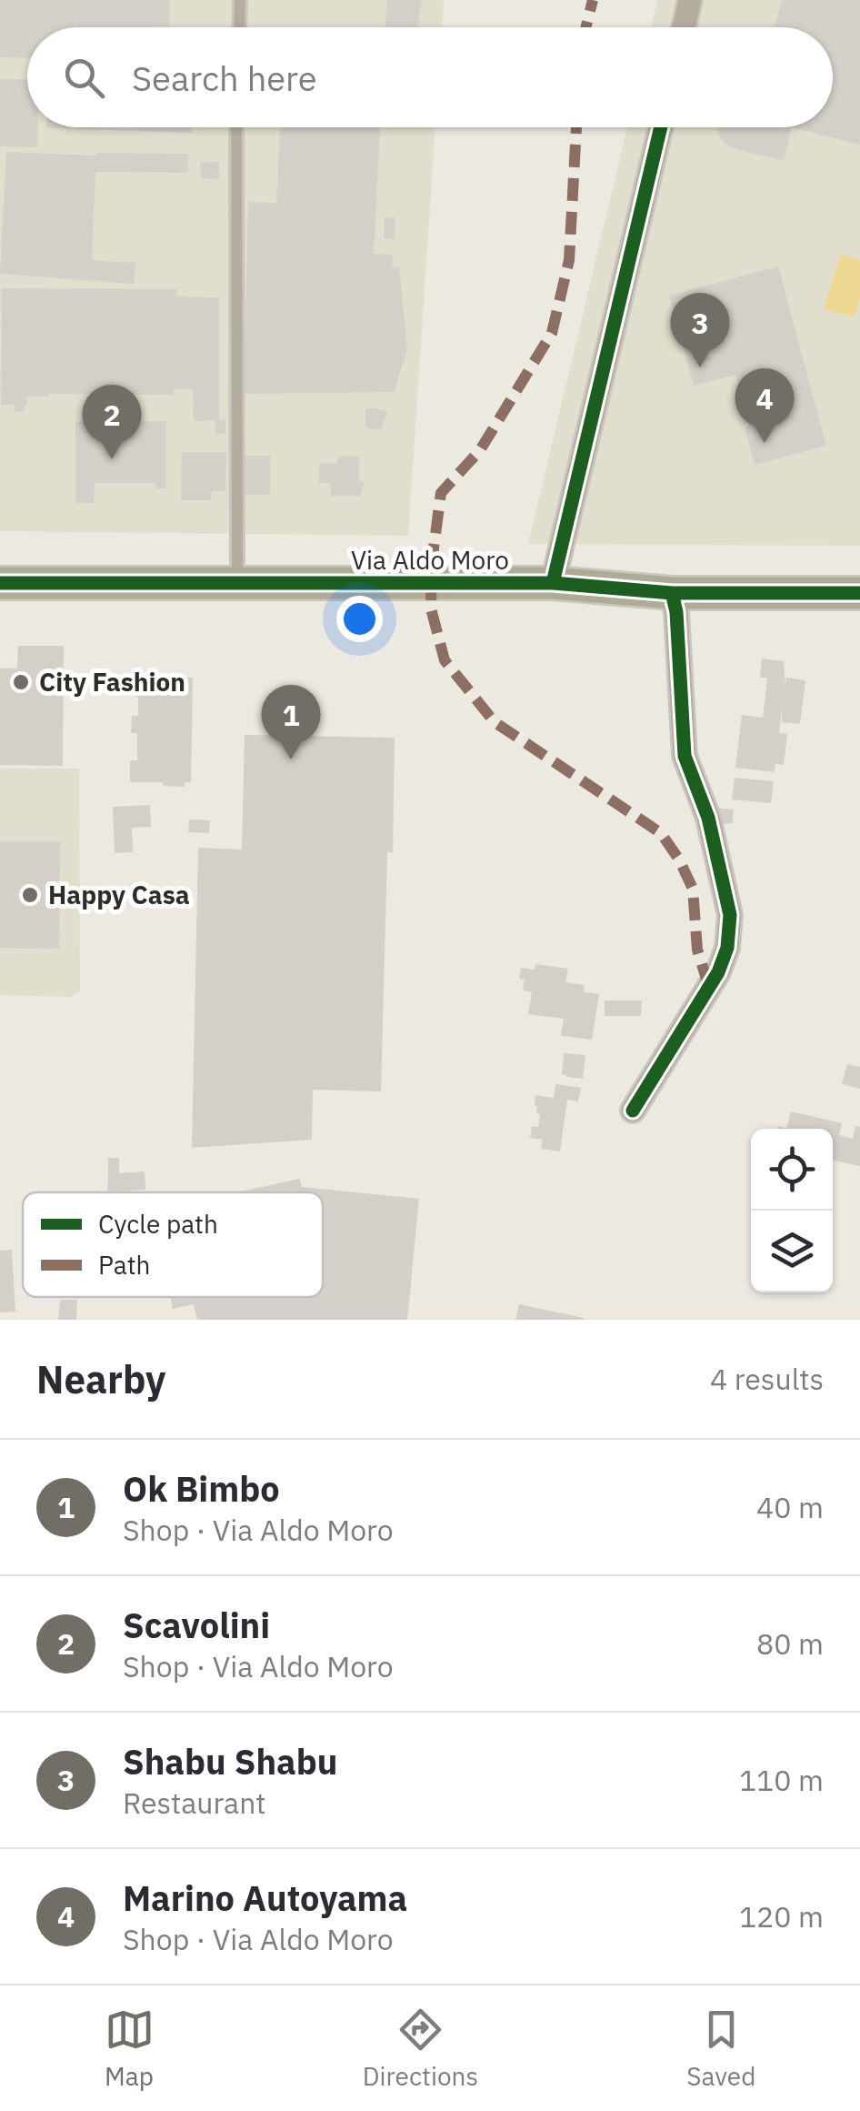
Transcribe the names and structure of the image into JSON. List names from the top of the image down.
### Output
{
  "streets": {
    "main road": ["Via Aldo Moro"]
  },
  "places": ["City Fashion", "Happy Casa"],
  "legend": ["Cycle path", "Path"],
  "page": {
    "search": "Search here",
    "pins": [
      "3",
      "4",
      "2",
      "1"
    ],
    "heading": ["Nearby", "4 results"],
    "list": [
      {
        "mark": "1",
        "name": "Ok Bimbo",
        "note": "Shop · Via Aldo Moro",
        "value": "40 m"
      },
      {
        "mark": "2",
        "name": "Scavolini",
        "note": "Shop · Via Aldo Moro",
        "value": "80 m"
      },
      {
        "mark": "3",
        "name": "Shabu Shabu",
        "note": "Restaurant",
        "value": "110 m"
      },
      {
        "mark": "4",
        "name": "Marino Autoyama",
        "note": "Shop · Via Aldo Moro",
        "value": "120 m"
      }
    ],
    "nav": ["Map", "Directions", "Saved"]
  }
}
